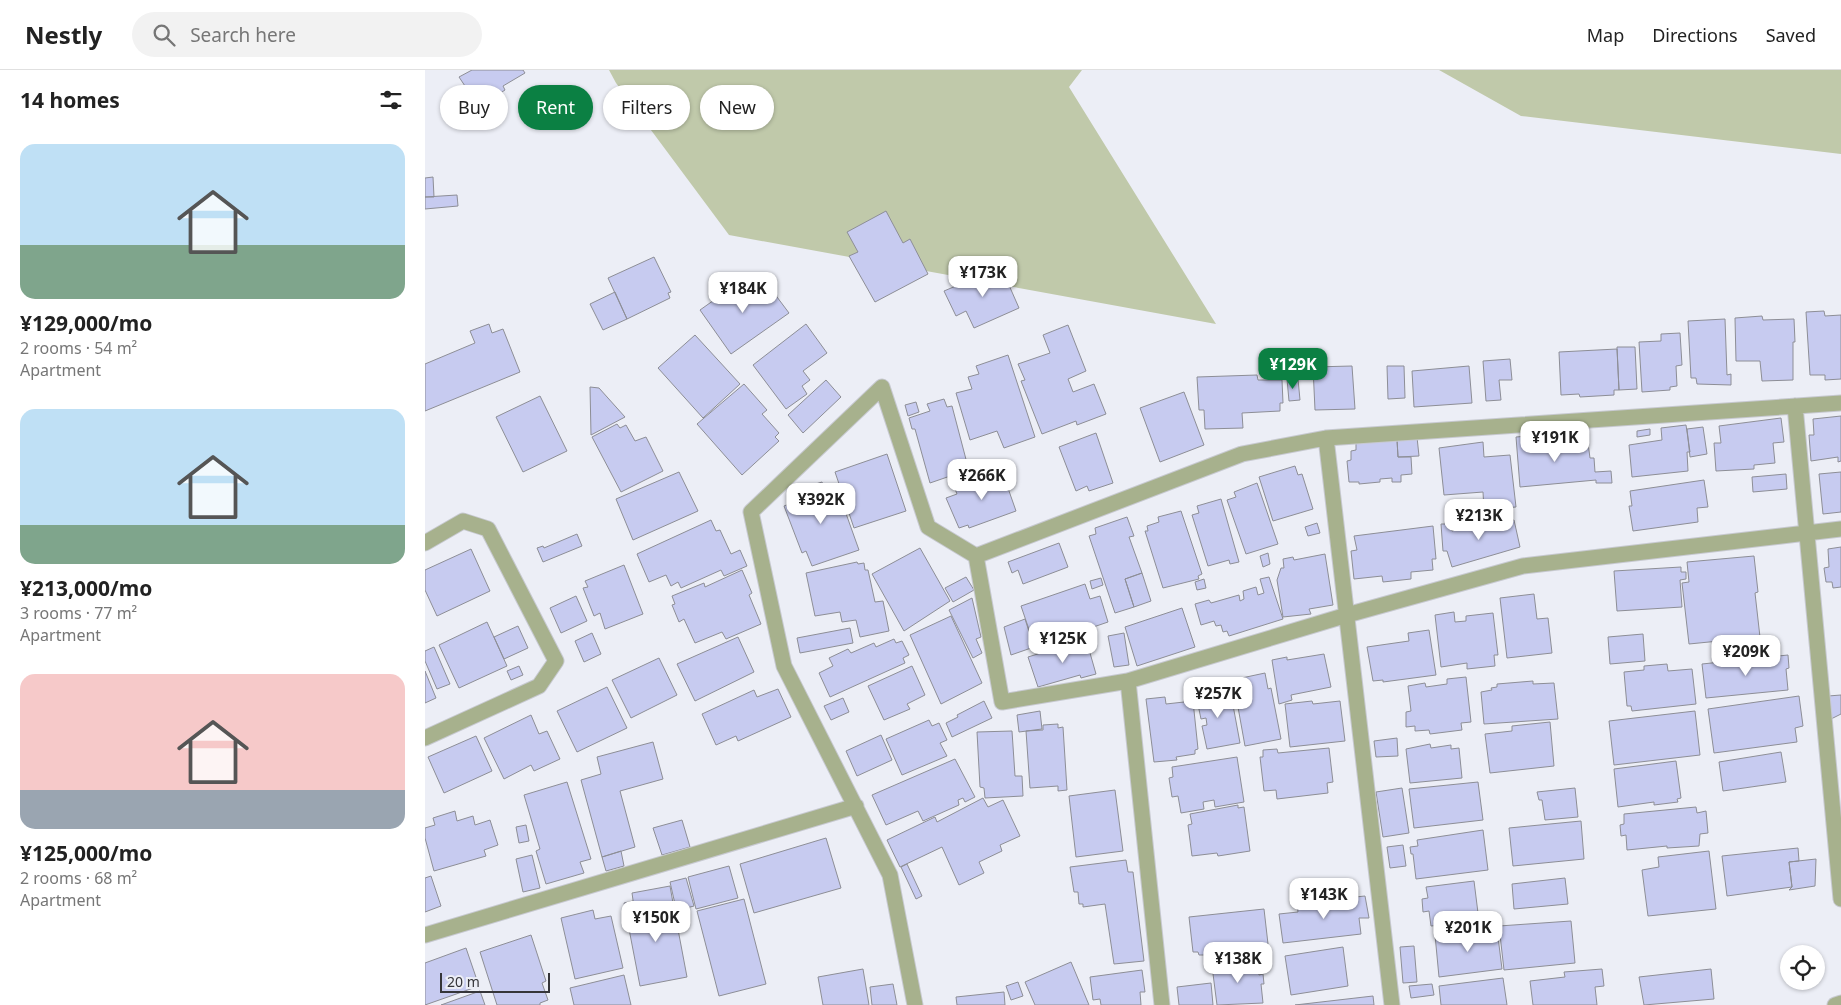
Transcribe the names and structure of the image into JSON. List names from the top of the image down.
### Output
{
  "scale_bar": "20 m",
  "page": {
    "header": "Nestly",
    "search": "Search here",
    "nav": ["Map", "Directions", "Saved"],
    "heading": "14 homes",
    "chip": [
      "Buy",
      "Rent",
      "Filters",
      "New"
    ],
    "list": [
      {
        "name": "¥129,000/mo",
        "note": "2 rooms · 54 m² · Apartment"
      },
      {
        "name": "¥213,000/mo",
        "note": "3 rooms · 77 m² · Apartment"
      },
      {
        "name": "¥125,000/mo",
        "note": "2 rooms · 68 m² · Apartment"
      }
    ],
    "price": [
      "¥173K",
      "¥184K",
      "¥129K",
      "¥191K",
      "¥266K",
      "¥392K",
      "¥213K",
      "¥125K",
      "¥209K",
      "¥257K",
      "¥143K",
      "¥150K",
      "¥201K",
      "¥138K"
    ],
    "scale": "20 m"
  }
}
